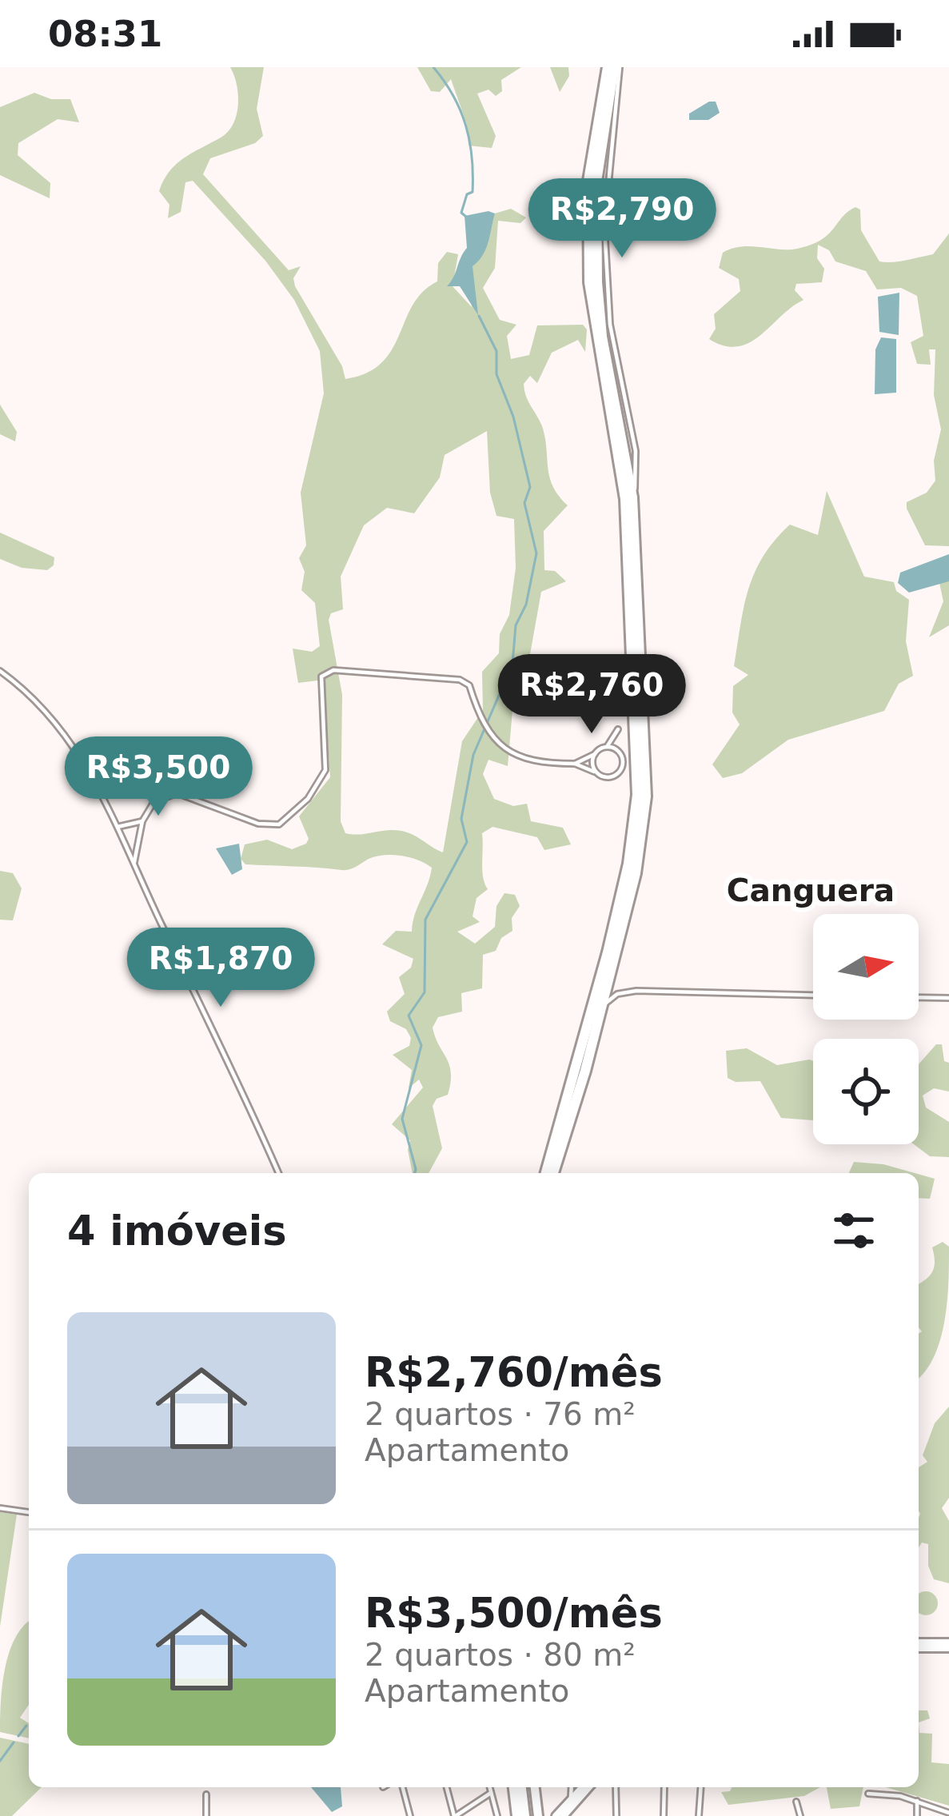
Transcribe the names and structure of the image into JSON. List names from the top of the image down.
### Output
{
  "districts": ["Canguera"],
  "north": "right",
  "page": {
    "status": "08:31",
    "price": [
      "R$2,790",
      "R$2,760",
      "R$3,500",
      "R$1,870"
    ],
    "heading": "4 imóveis",
    "list": [
      {
        "name": "R$2,760/mês",
        "note": "2 quartos · 76 m² · Apartamento"
      },
      {
        "name": "R$3,500/mês",
        "note": "2 quartos · 80 m² · Apartamento"
      }
    ]
  }
}
